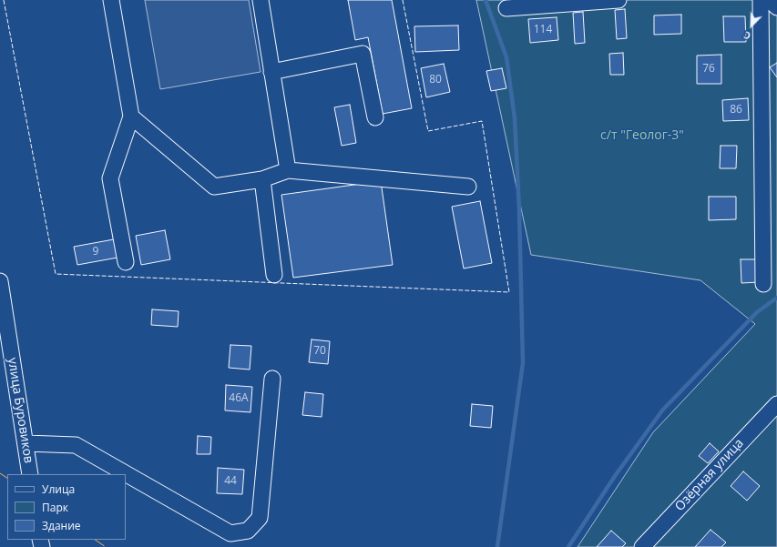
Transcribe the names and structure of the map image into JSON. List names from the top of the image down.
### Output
{
  "streets": {
    "street": ["улица Буровиков", "Озёрная улица"]
  },
  "parks": ["с/т \"Геолог-3\""],
  "house_numbers": [
    "114",
    "76",
    "80",
    "86",
    "9",
    "70",
    "46А",
    "44"
  ],
  "legend": ["Улица", "Парк", "Здание"],
  "north": "bottom left"
}
